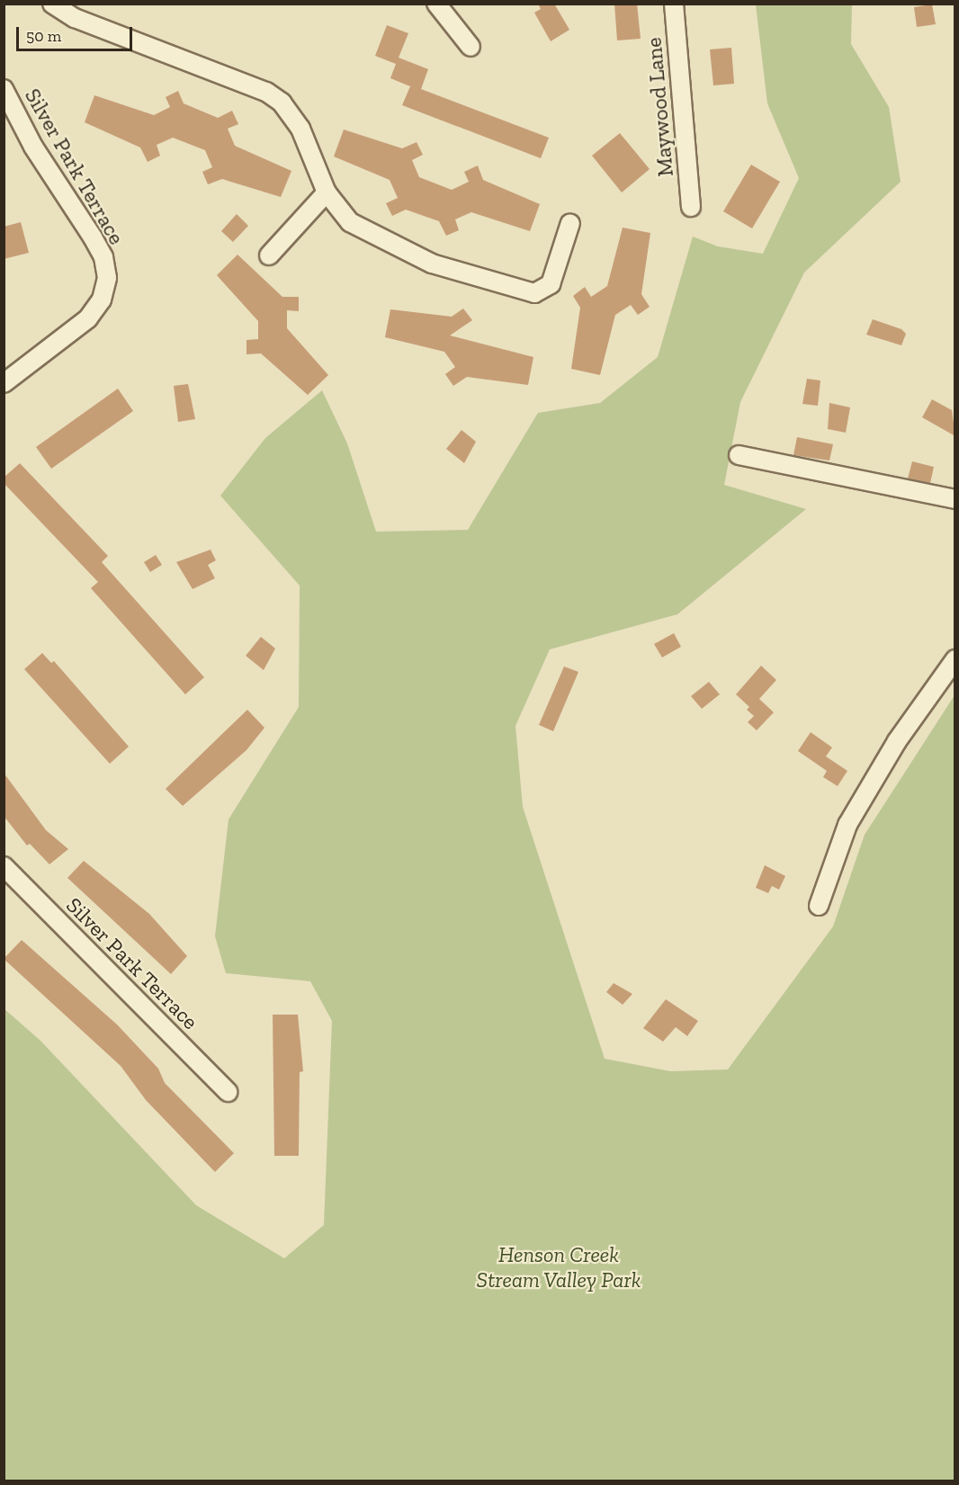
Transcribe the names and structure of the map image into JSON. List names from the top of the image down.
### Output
{
  "streets": {
    "street": ["Maywood Lane", "Silver Park Terrace"]
  },
  "parks": ["Henson Creek Stream Valley Park"],
  "scale_bar": "50 m"
}
